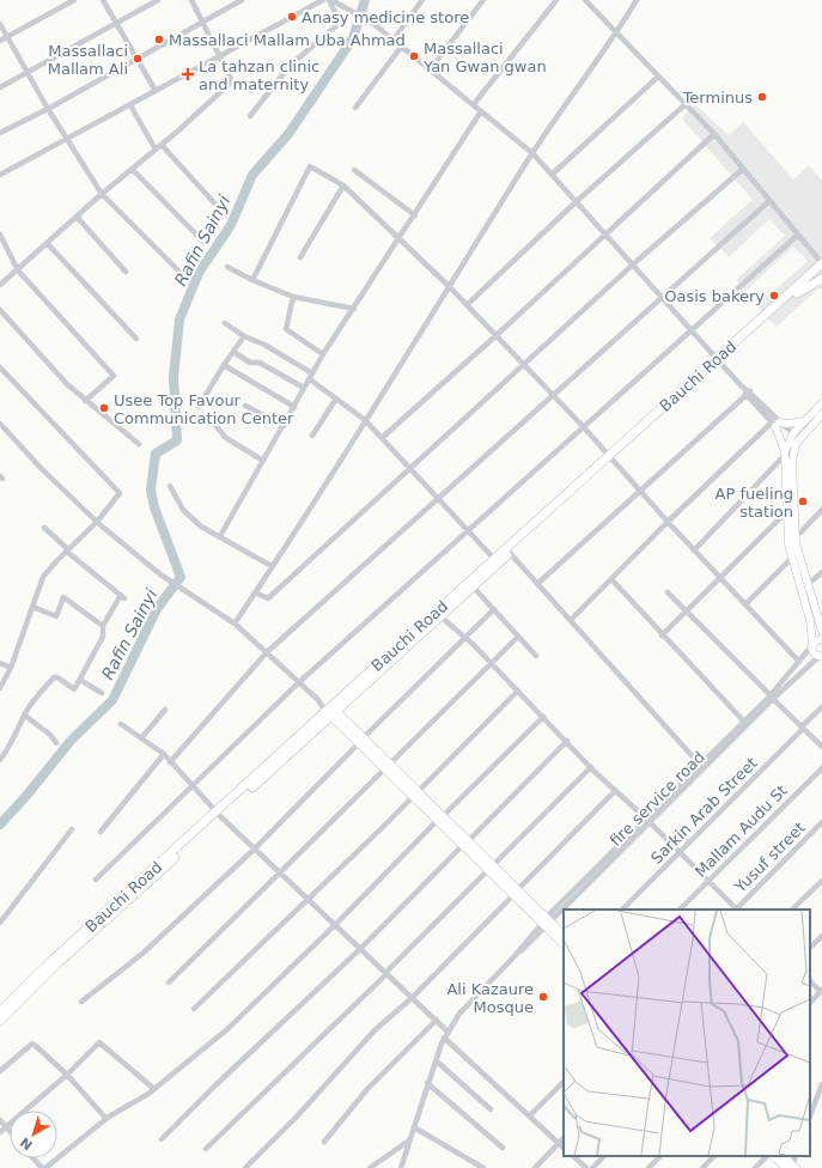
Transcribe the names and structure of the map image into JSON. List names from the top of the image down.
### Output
{
  "streets": {
    "highway": ["Bauchi Road"],
    "street": [
      "fire service road",
      "Sarkin Arab Street",
      "Mallam Audu St",
      "Yusuf street"
    ]
  },
  "water": ["Rafin Sainyi"],
  "places": {
    "other": [
      "Anasy medicine store",
      "Massallaci Mallam Uba Ahmad",
      "Massallaci Yan Gwan gwan",
      "Massallaci Mallam Ali",
      "Terminus",
      "Oasis bakery",
      "Usee Top Favour Communication Center",
      "AP fueling station",
      "Ali Kazaure Mosque"
    ],
    "health": ["La tahzan clinic and maternity"]
  },
  "north": "bottom left"
}
